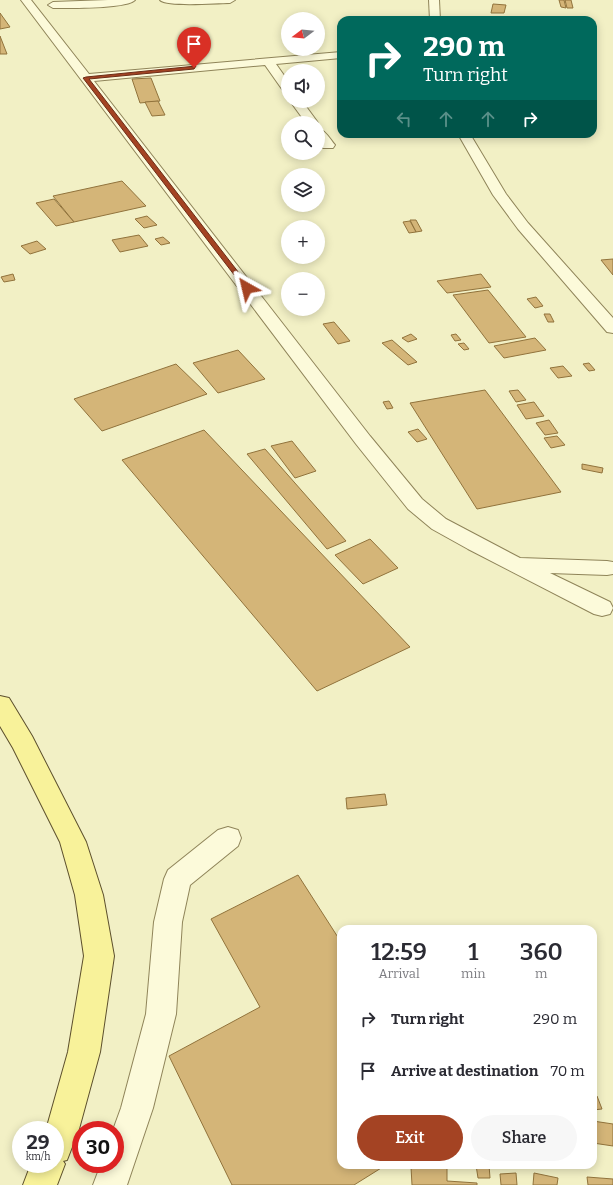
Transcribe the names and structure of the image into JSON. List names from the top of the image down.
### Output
{
  "north": "left",
  "page": {
    "map_buttons": ["+", "−"],
    "turn": ["290 m", "Turn right"],
    "eta": [
      "12:59",
      "Arrival",
      "1",
      "min",
      "360",
      "m"
    ],
    "list": [
      {
        "name": "Turn right",
        "value": "290 m"
      },
      {
        "name": "Arrive at destination",
        "value": "70 m"
      }
    ],
    "buttons": ["Exit", "Share"],
    "speed": "29 km/h",
    "limit": "30"
  }
}
